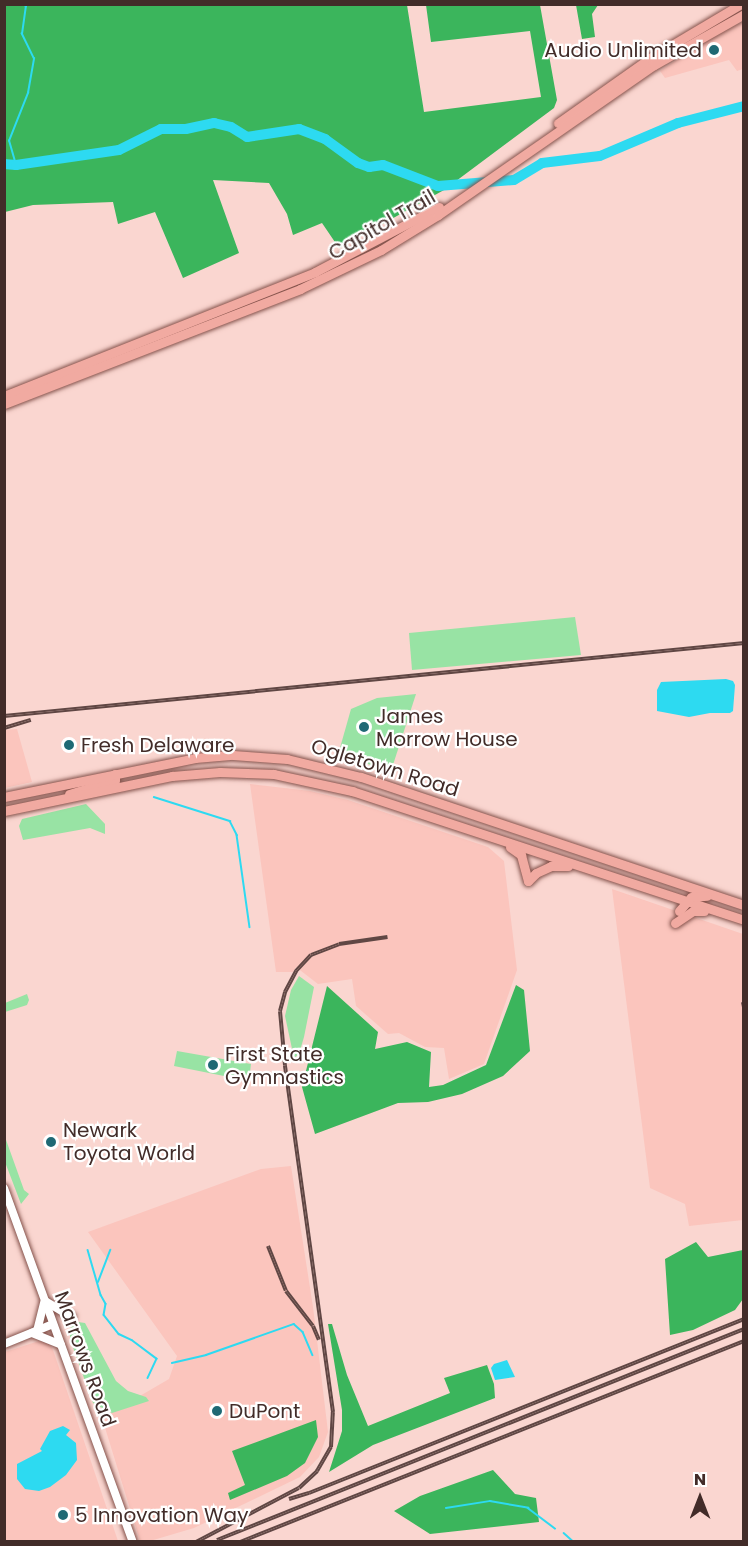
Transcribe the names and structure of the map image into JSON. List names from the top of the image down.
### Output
{
  "streets": {
    "main road": ["Capitol Trail", "Ogletown Road"],
    "street": ["Marrows Road"]
  },
  "places": [
    "Audio Unlimited",
    "James Morrow House",
    "Fresh Delaware",
    "First State Gymnastics",
    "Newark Toyota World",
    "DuPont",
    "5 Innovation Way"
  ],
  "north": "top"
}
